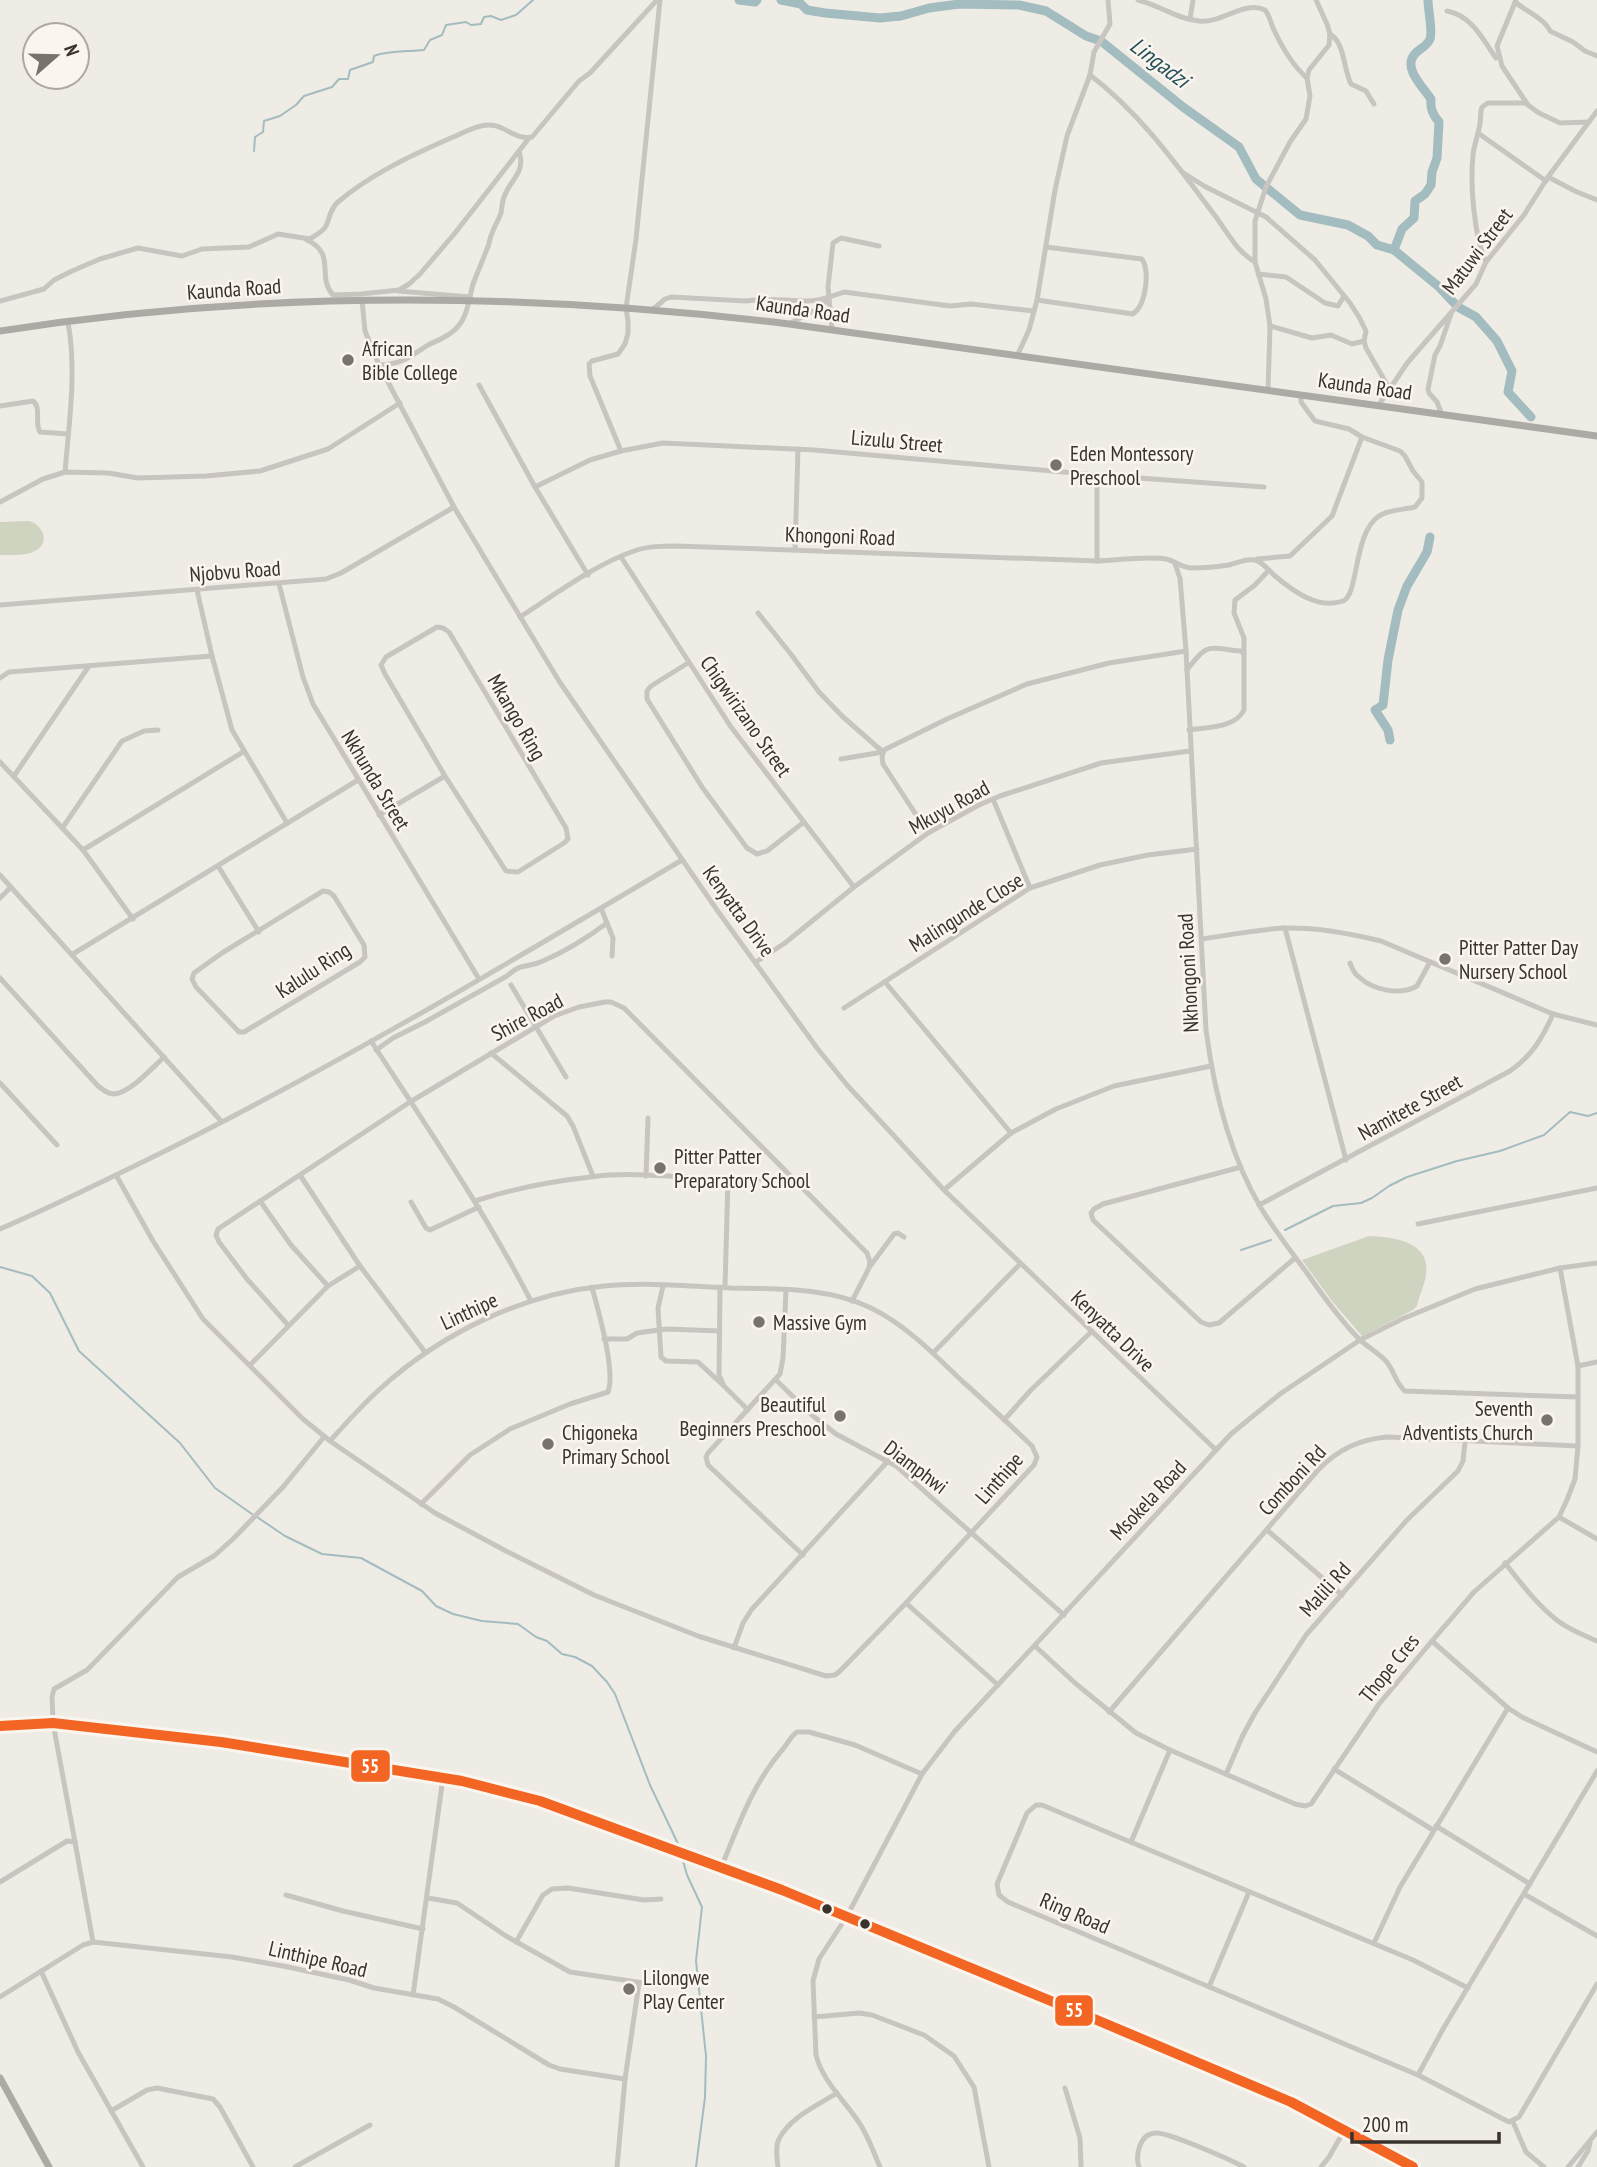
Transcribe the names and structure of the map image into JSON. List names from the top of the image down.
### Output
{
  "streets": {
    "main road": ["Kaunda Road"],
    "street": [
      "Matuwi Street",
      "Lizulu Street",
      "Khongoni Road",
      "Njobvu Road",
      "Chigwirizano Street",
      "Mkango Ring",
      "Nkhunda Street",
      "Mkuyu Road",
      "Kenyatta Drive",
      "Malingunde Close",
      "Kalulu Ring",
      "Nkhongoni Road",
      "Shire Road",
      "Namitete Street",
      "Linthipe",
      "Diamphwi",
      "Comboni Rd",
      "Msokela Road",
      "Malili Rd",
      "Thope Cres",
      "Ring Road",
      "Linthipe Road"
    ]
  },
  "crossings": [
    ["Matuwi Street", "Kaunda Road"],
    ["Kaunda Road", "Kenyatta Drive"],
    ["Khongoni Road", "Chigwirizano Street"],
    ["Khongoni Road", "Kenyatta Drive"],
    ["Khongoni Road", "Nkhongoni Road"],
    ["Njobvu Road", "Nkhunda Street"],
    ["Njobvu Road", "Kenyatta Drive"],
    ["Chigwirizano Street", "Mkuyu Road"],
    ["Mkuyu Road", "Kenyatta Drive"],
    ["Mkuyu Road", "Nkhongoni Road"],
    ["Kenyatta Drive", "Msokela Road"],
    ["Malingunde Close", "Nkhongoni Road"],
    ["Nkhongoni Road", "Namitete Street"],
    ["Nkhongoni Road", "Msokela Road"],
    ["Nkhongoni Road", "Thope Cres"],
    ["Linthipe", "Diamphwi"],
    ["Diamphwi", "Msokela Road"],
    ["Comboni Rd", "Malili Rd"],
    ["Comboni Rd", "Thope Cres"],
    ["Msokela Road", "Thope Cres"],
    ["Malili Rd", "Thope Cres"]
  ],
  "water": ["Lingadzi"],
  "places": [
    "African Bible College",
    "Eden Montessory Preschool",
    "Pitter Patter Day Nursery School",
    "Pitter Patter Preparatory School",
    "Massive Gym",
    "Beautiful Beginners Preschool",
    "Seventh Adventists Church",
    "Chigoneka Primary School",
    "Lilongwe Play Center"
  ],
  "lines": ["transit line 55"],
  "scale_bar": "200 m",
  "north": "right"
}
